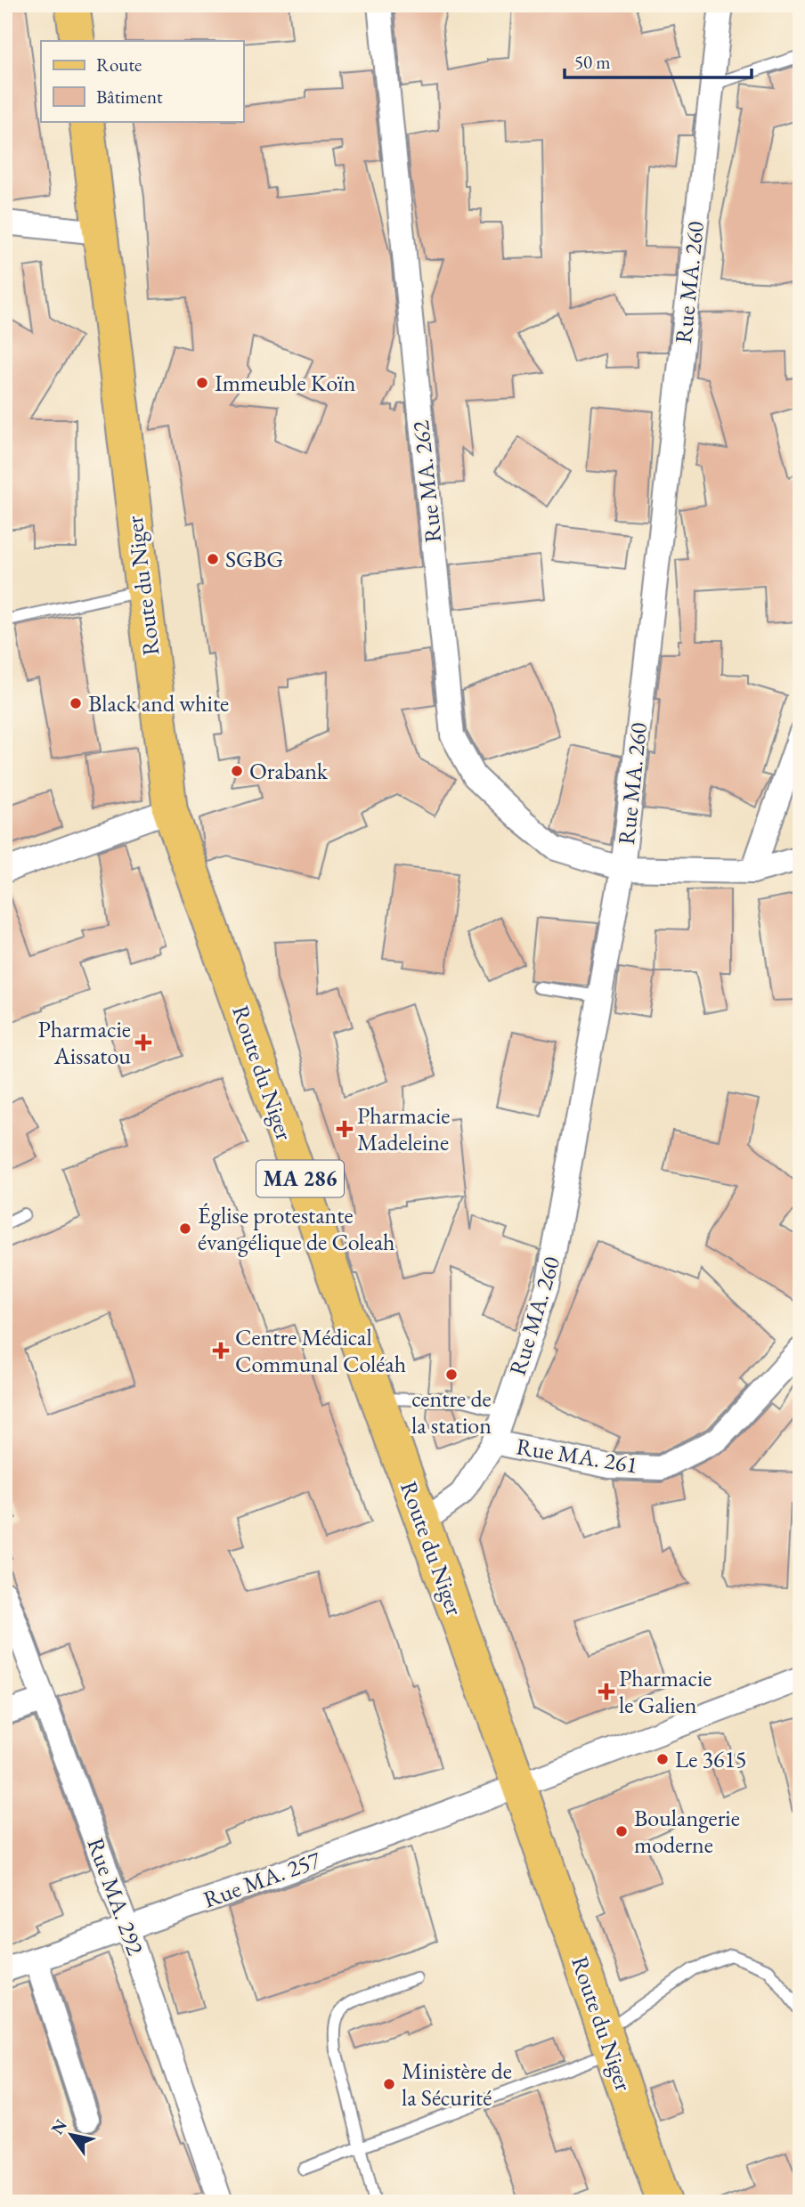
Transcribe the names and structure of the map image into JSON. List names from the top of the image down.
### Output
{
  "streets": {
    "main road": ["Route du Niger", "MA 286"],
    "street": [
      "Rue MA. 260",
      "Rue MA. 262",
      "Rue MA. 261",
      "Rue MA. 257",
      "Rue MA. 292"
    ]
  },
  "crossings": [
    ["Rue MA. 260", "Rue MA. 262"],
    ["Rue MA. 260", "Route du Niger"],
    ["Rue MA. 260", "Rue MA. 261"],
    ["Route du Niger", "Rue MA. 257"],
    ["Rue MA. 257", "Rue MA. 292"]
  ],
  "places": {
    "other": [
      "Immeuble Koïn",
      "SGBG",
      "Black and white",
      "Orabank",
      "Église protestante évangélique de Coleah",
      "centre de la station",
      "Le 3615",
      "Boulangerie moderne",
      "Ministère de la Sécurité"
    ],
    "health": [
      "Pharmacie Aissatou",
      "Pharmacie Madeleine",
      "Centre Médical Communal Coléah",
      "Pharmacie le Galien"
    ]
  },
  "legend": ["Route", "Bâtiment"],
  "scale_bar": "50 m",
  "north": "top left"
}
